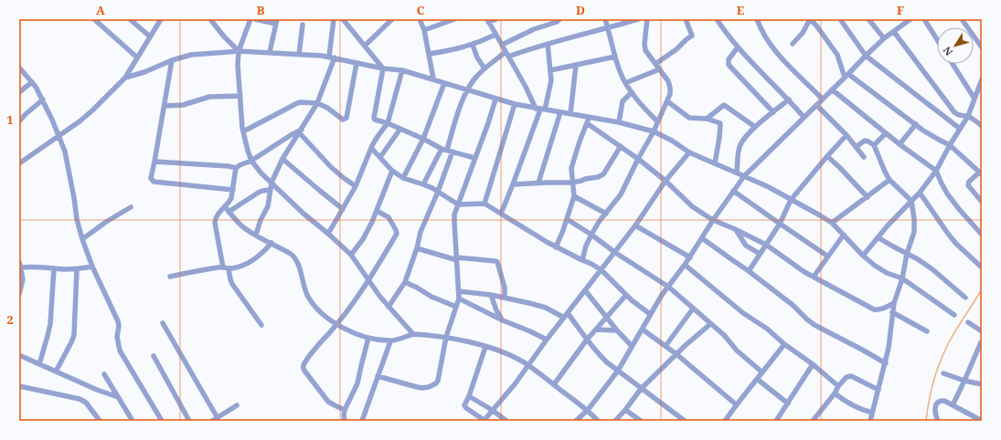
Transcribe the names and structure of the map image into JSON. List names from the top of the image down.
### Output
{
  "north": "bottom left",
  "grid": {
    "columns": [
      "A",
      "B",
      "C",
      "D",
      "E",
      "F"
    ],
    "rows": ["1", "2"]
  }
}
